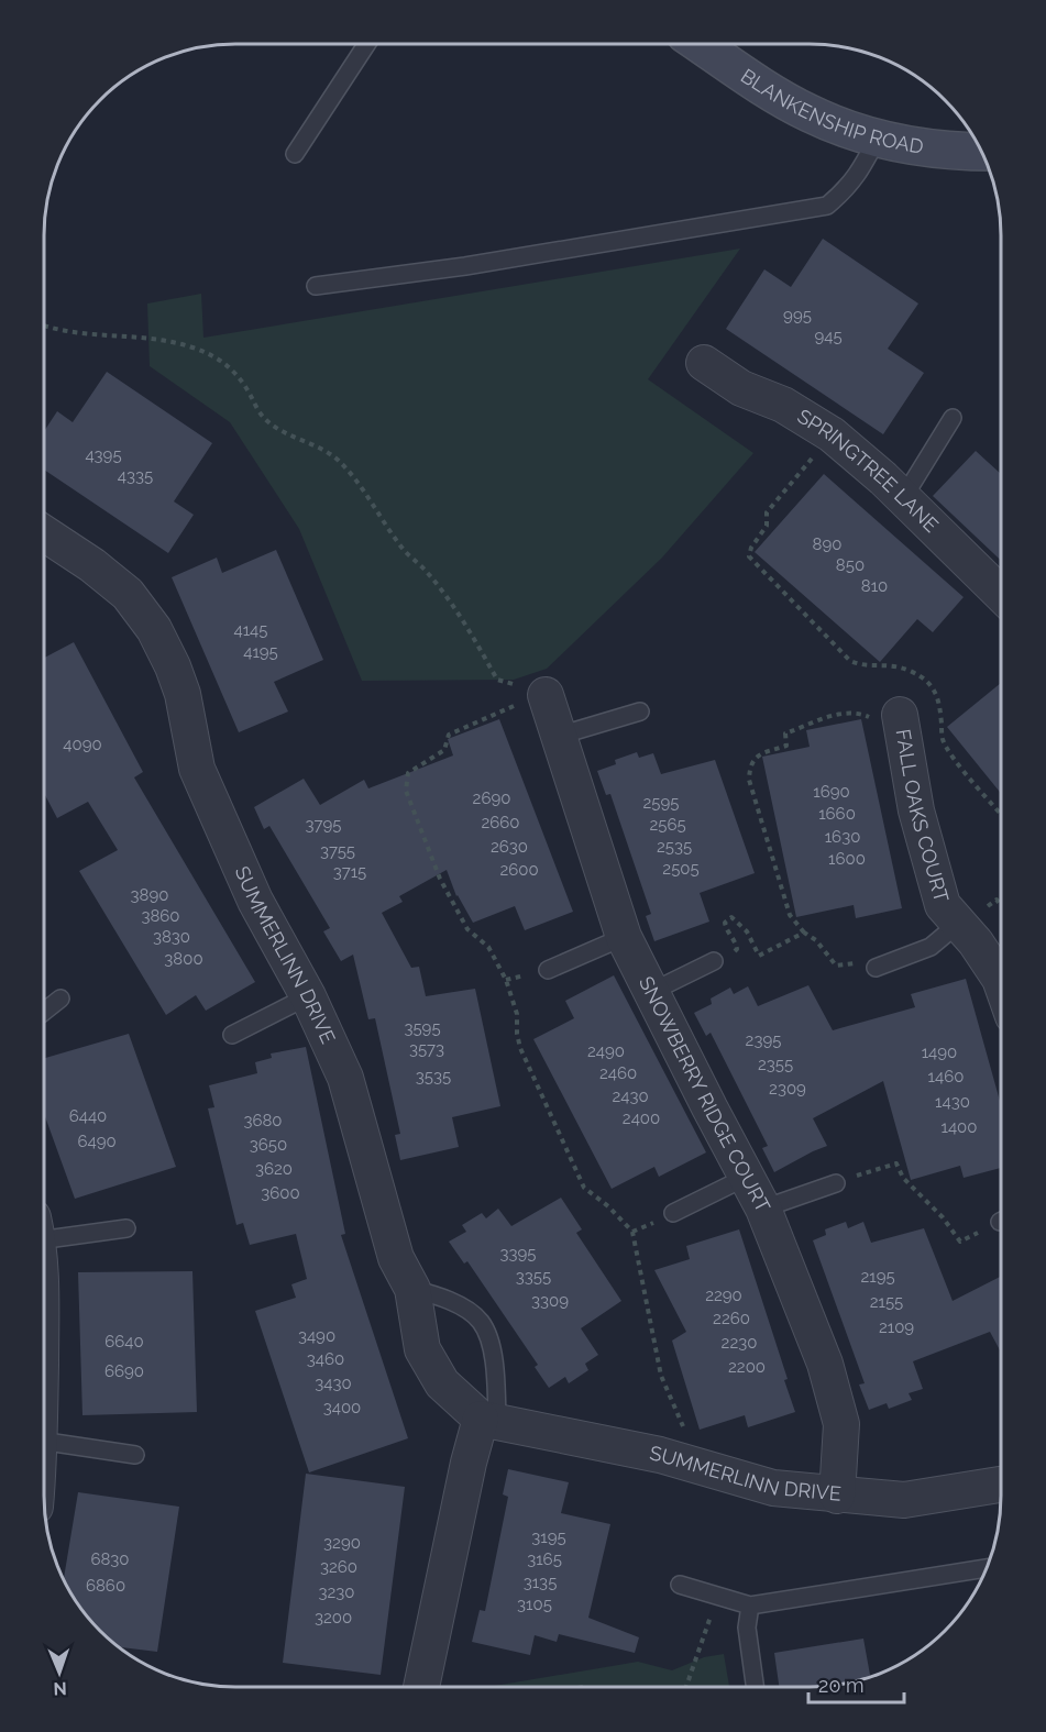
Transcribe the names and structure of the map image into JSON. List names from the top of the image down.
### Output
{
  "streets": {
    "street": [
      "BLANKENSHIP ROAD",
      "SPRINGTREE LANE",
      "FALL OAKS COURT",
      "SUMMERLINN DRIVE",
      "SNOWBERRY RIDGE COURT"
    ]
  },
  "crossings": [
    ["SUMMERLINN DRIVE", "SNOWBERRY RIDGE COURT"]
  ],
  "house_numbers": [
    "995",
    "945",
    "4395",
    "4335",
    "890",
    "850",
    "810",
    "4145",
    "4195",
    "4090",
    "1690",
    "2690",
    "2595",
    "1660",
    "2660",
    "3795",
    "2565",
    "1630",
    "2630",
    "2535",
    "3755",
    "1600",
    "2505",
    "2600",
    "3715",
    "3890",
    "3860",
    "3830",
    "3800",
    "3595",
    "2395",
    "3573",
    "2490",
    "1490",
    "2355",
    "2460",
    "3535",
    "1460",
    "2309",
    "2430",
    "1430",
    "6440",
    "2400",
    "3680",
    "1400",
    "6490",
    "3650",
    "3620",
    "3600",
    "3395",
    "3355",
    "2195",
    "2290",
    "3309",
    "2155",
    "2260",
    "2109",
    "3490",
    "6640",
    "2230",
    "3460",
    "2200",
    "6690",
    "3430",
    "3400",
    "3195",
    "3290",
    "6830",
    "3165",
    "3260",
    "3135",
    "6860",
    "3230",
    "3105",
    "3200"
  ],
  "scale_bar": "20 m",
  "north": "bottom"
}
